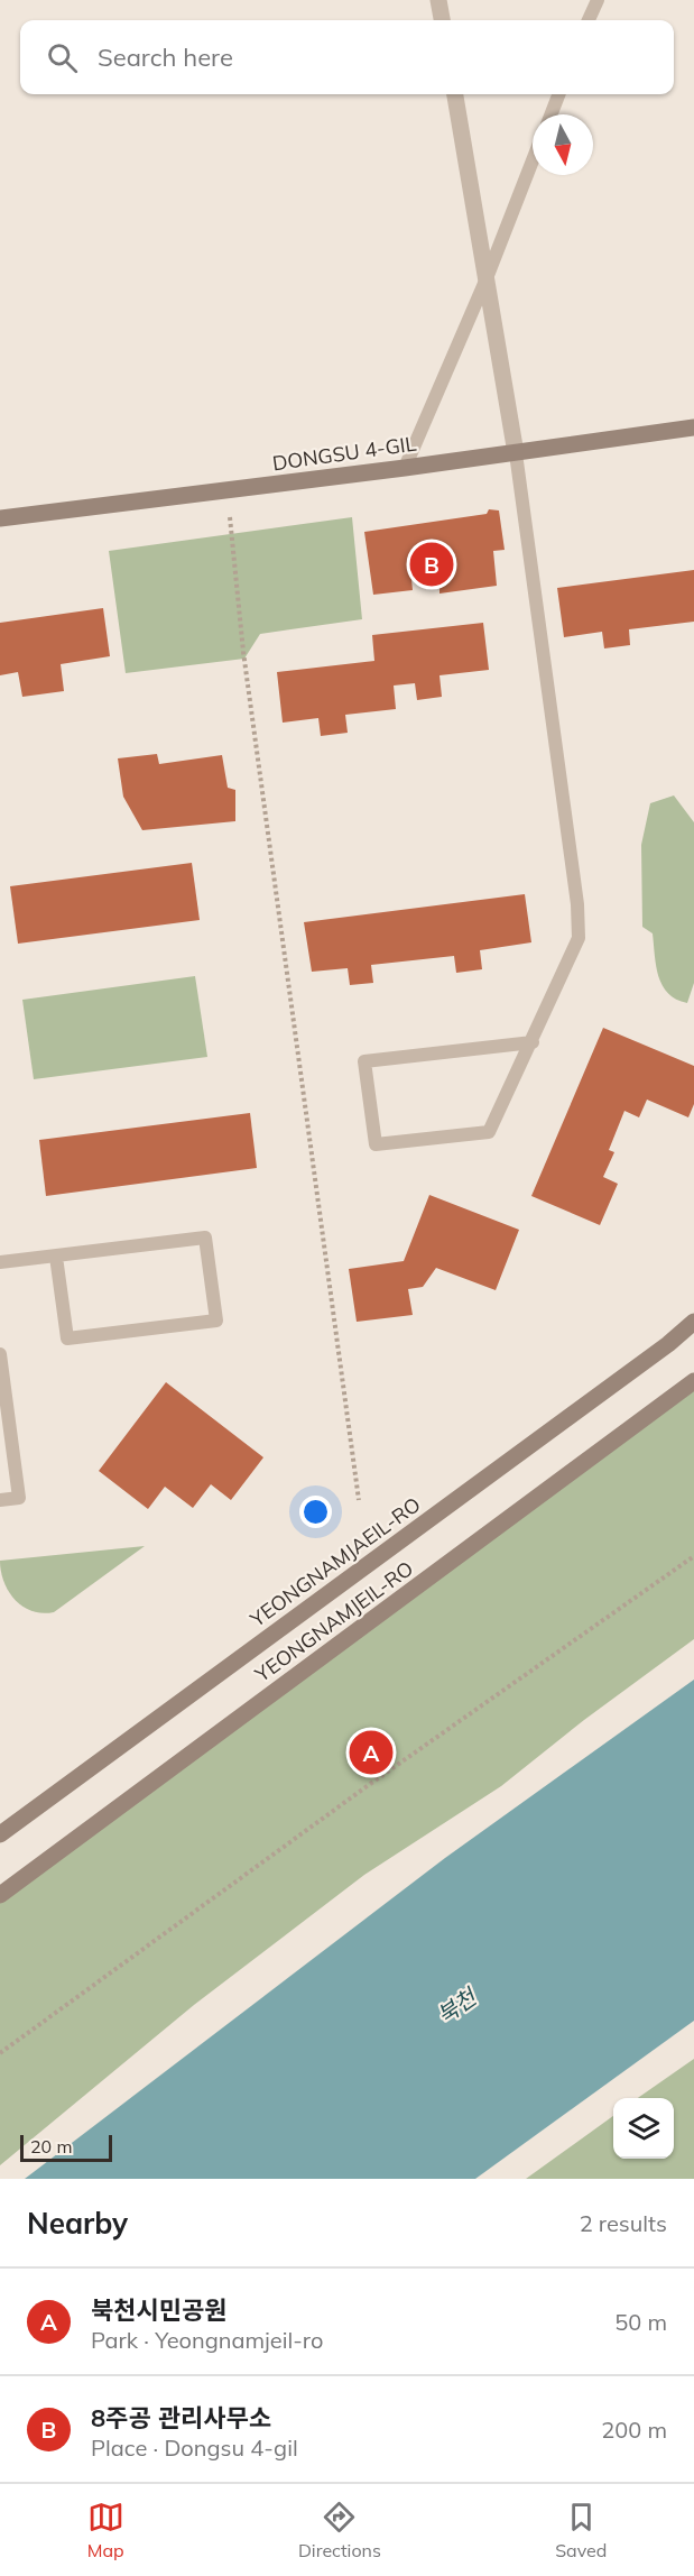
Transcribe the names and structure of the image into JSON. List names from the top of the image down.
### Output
{
  "streets": {
    "street": ["DONGSU 4-GIL", "YEONGNAMJAEIL-RO", "YEONGNAMJEIL-RO"]
  },
  "water": ["북천"],
  "scale_bar": "20 m",
  "north": "bottom",
  "page": {
    "search": "Search here",
    "pins": ["B", "A"],
    "scale": "20 m",
    "heading": ["Nearby", "2 results"],
    "list": [
      {
        "mark": "A",
        "name": "북천시민공원",
        "note": "Park · Yeongnamjeil-ro",
        "value": "50 m"
      },
      {
        "mark": "B",
        "name": "8주공 관리사무소",
        "note": "Place · Dongsu 4-gil",
        "value": "200 m"
      }
    ],
    "nav": ["Map", "Directions", "Saved"]
  }
}
